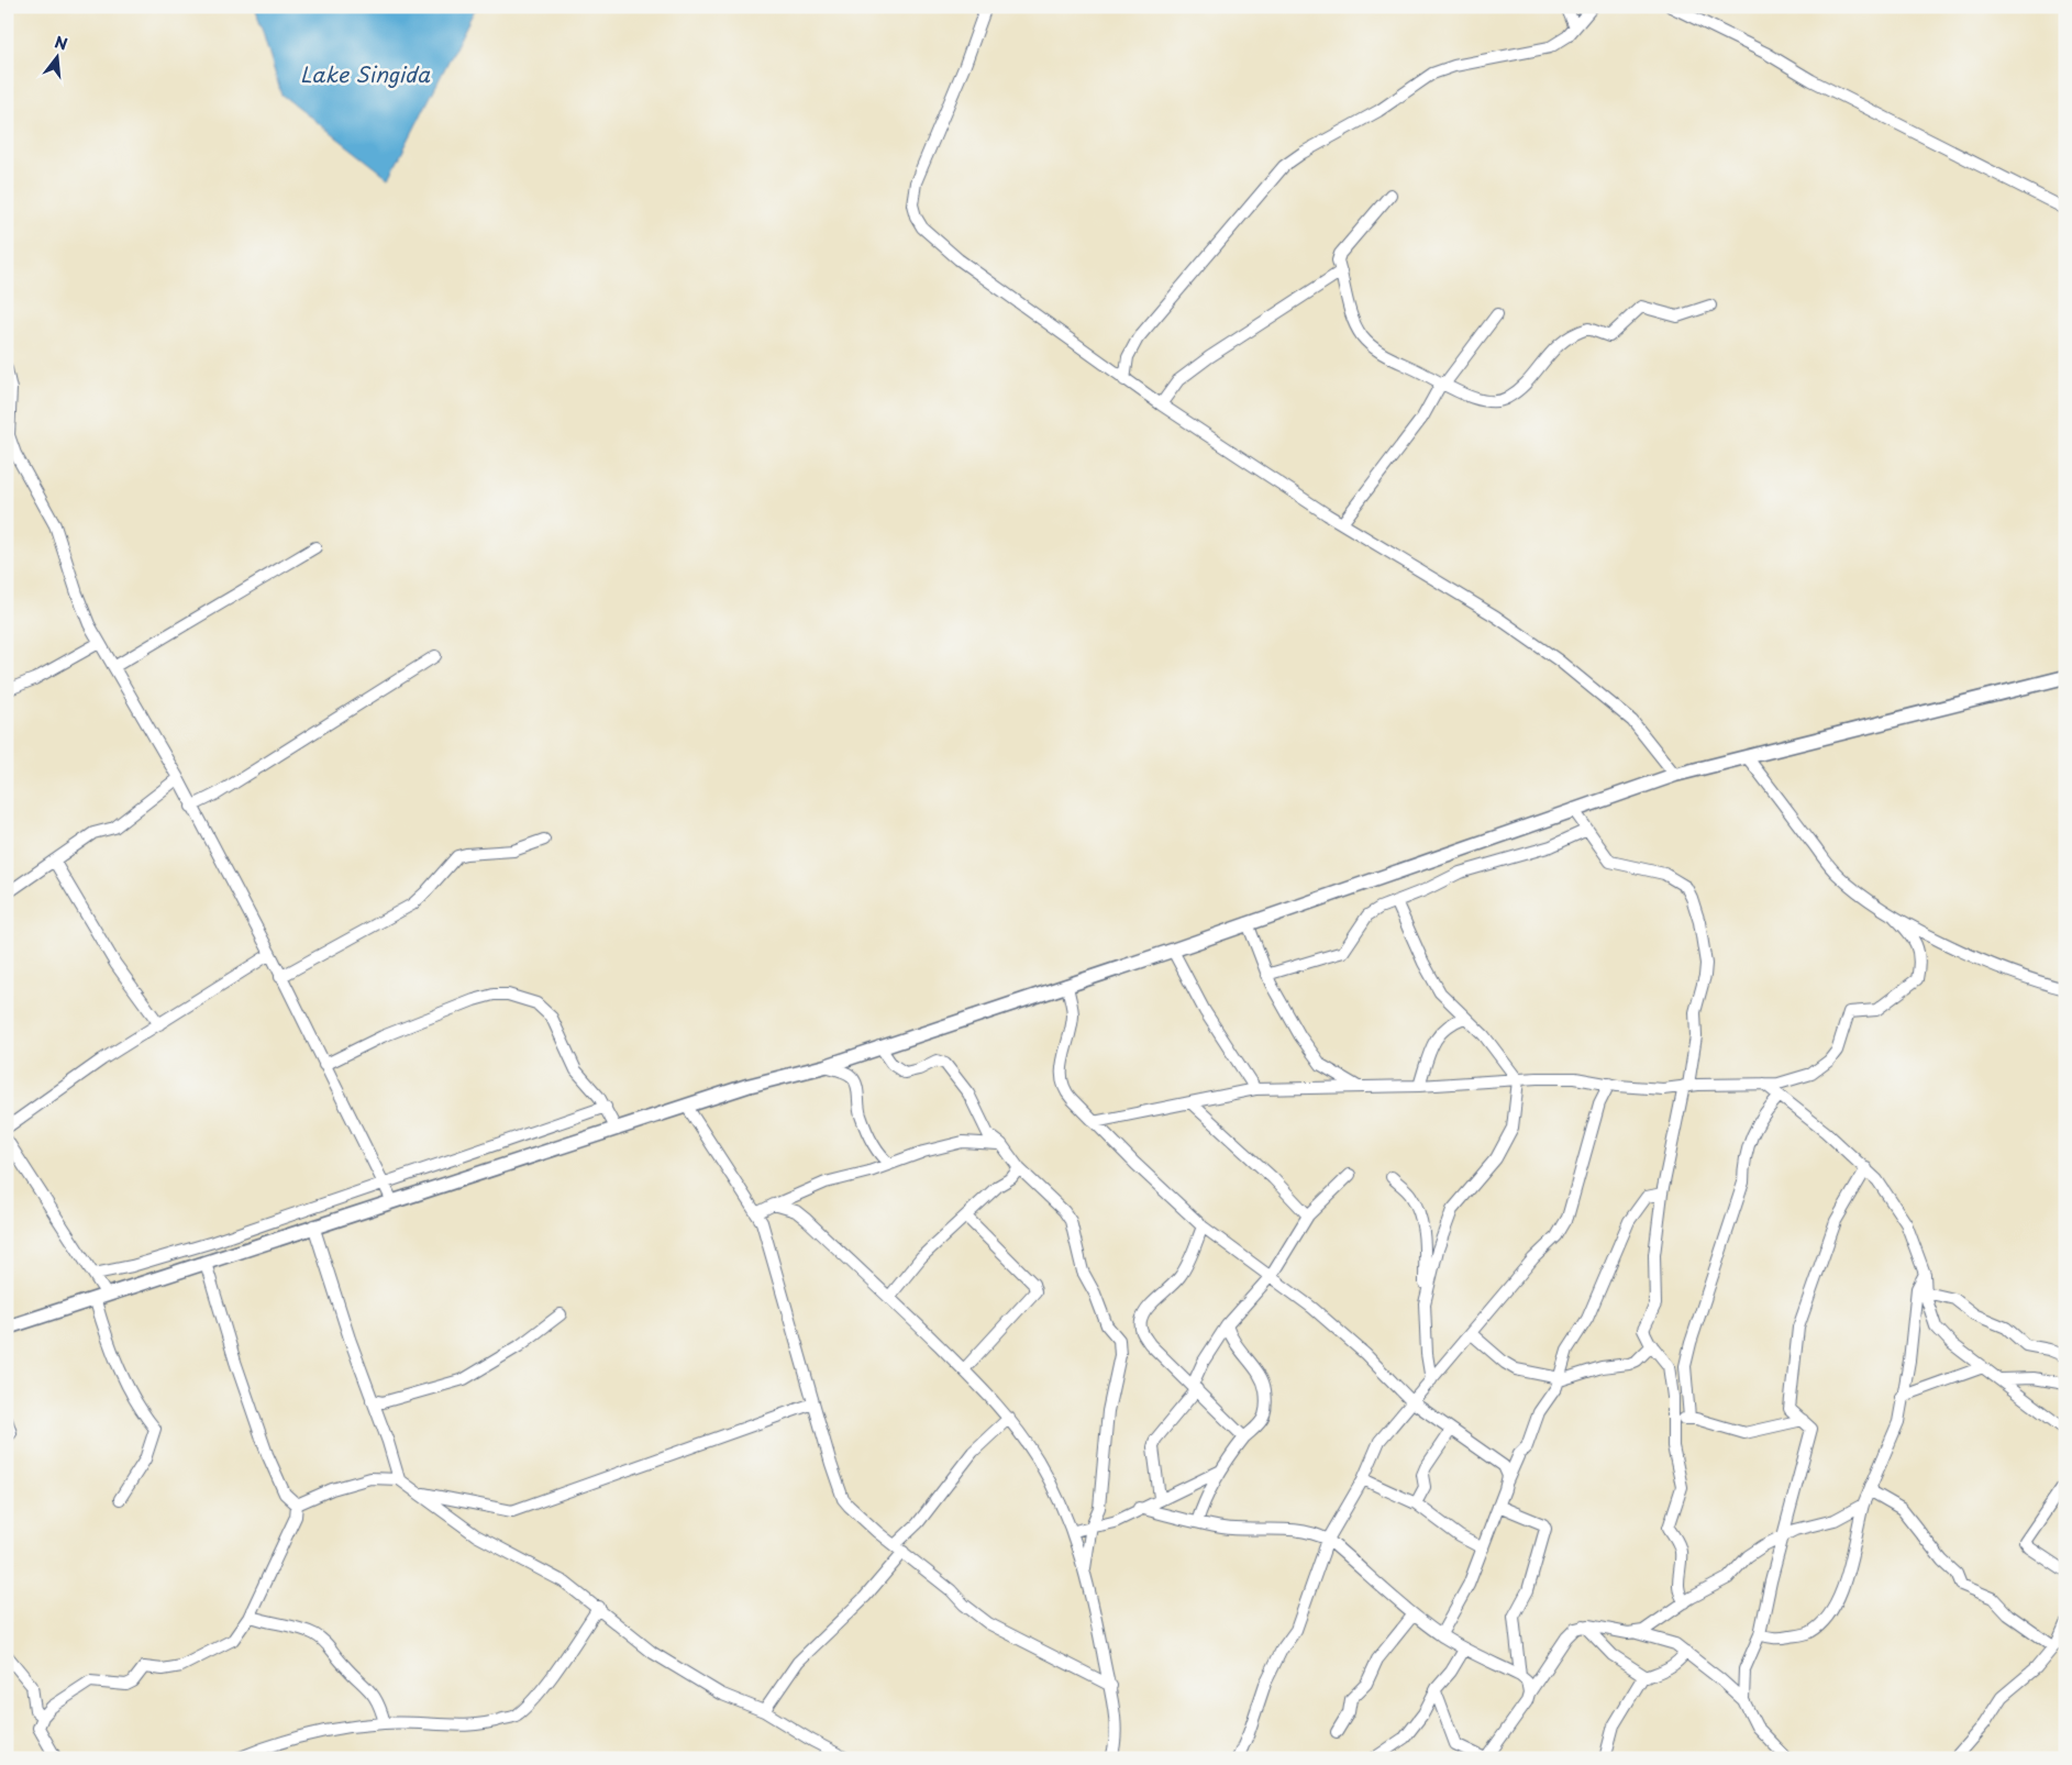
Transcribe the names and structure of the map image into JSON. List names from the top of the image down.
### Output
{
  "water": ["Lake Singida"],
  "north": "top"
}
